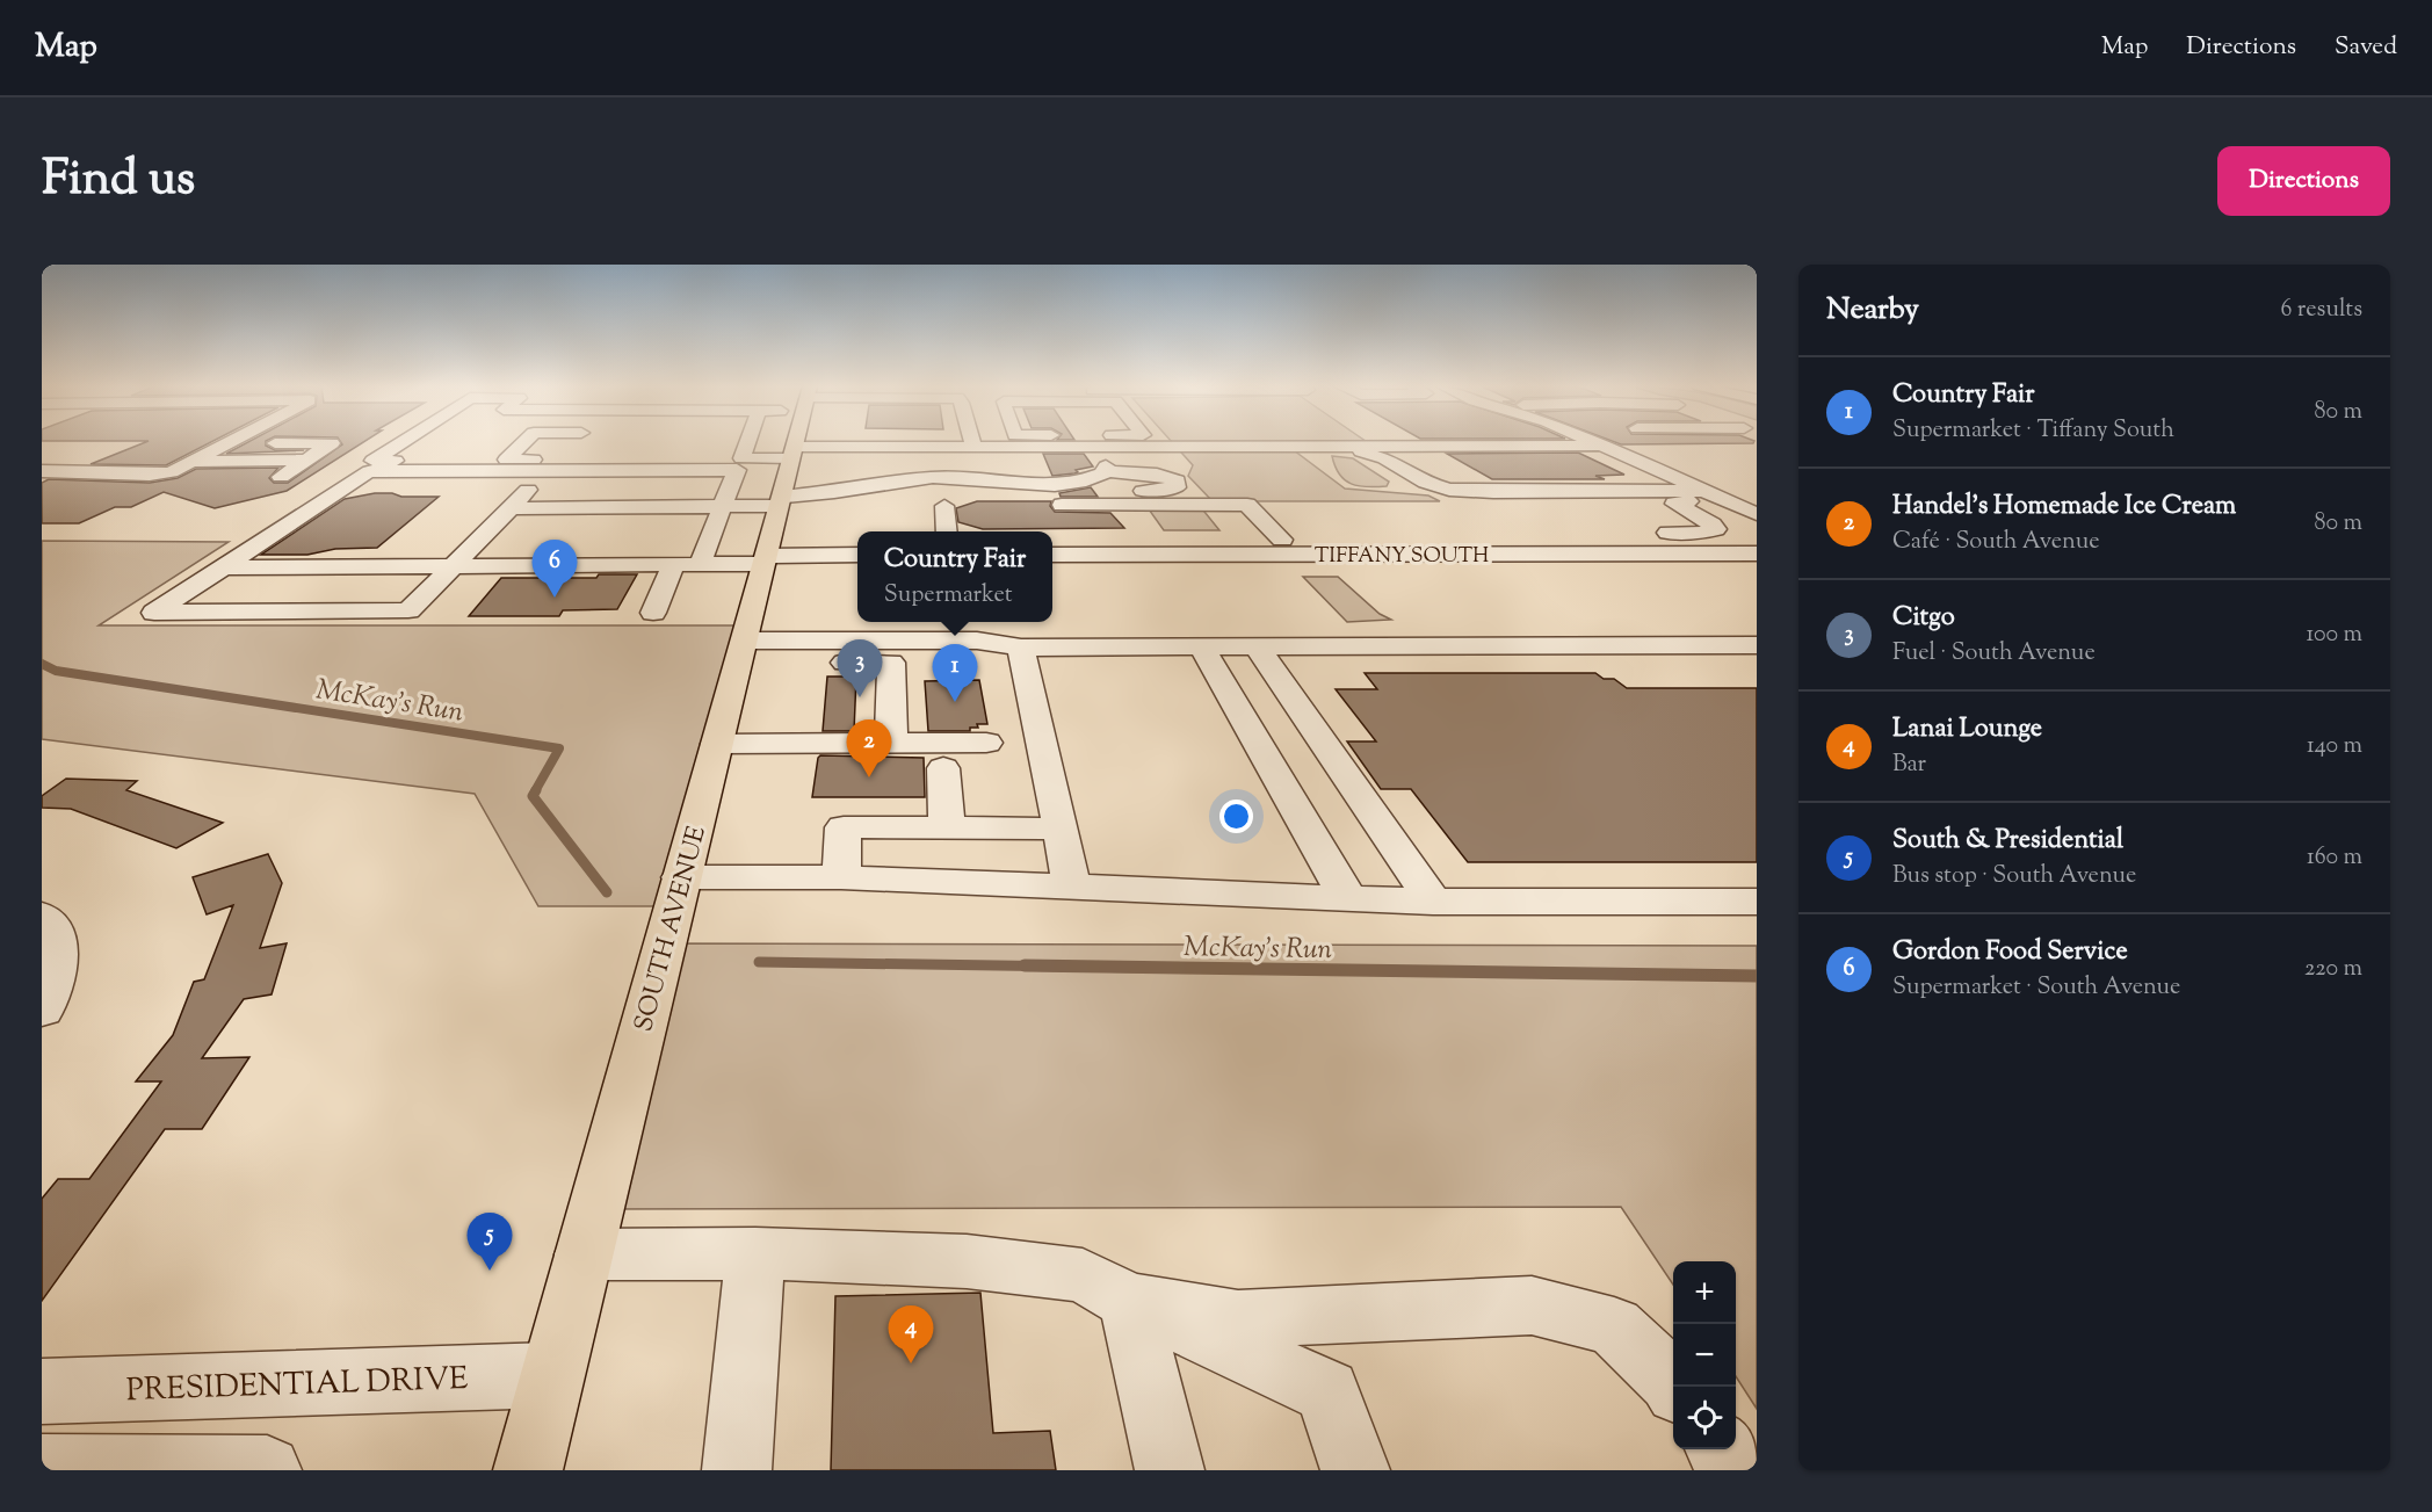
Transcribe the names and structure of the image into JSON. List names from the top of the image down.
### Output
{
  "streets": {
    "main road": ["SOUTH AVENUE"],
    "street": ["TIFFANY SOUTH", "PRESIDENTIAL DRIVE"]
  },
  "crossings": [
    ["SOUTH AVENUE", "PRESIDENTIAL DRIVE"]
  ],
  "water": ["McKay's Run"],
  "page": {
    "header": "Map",
    "nav": ["Map", "Directions", "Saved"],
    "title": "Find us",
    "buttons": "Directions",
    "heading": ["Nearby", "6 results"],
    "list": [
      {
        "mark": "1",
        "name": "Country Fair",
        "note": "Supermarket · Tiffany South",
        "value": "80 m"
      },
      {
        "mark": "2",
        "name": "Handel's Homemade Ice Cream",
        "note": "Café · South Avenue",
        "value": "80 m"
      },
      {
        "mark": "3",
        "name": "Citgo",
        "note": "Fuel · South Avenue",
        "value": "100 m"
      },
      {
        "mark": "4",
        "name": "Lanai Lounge",
        "note": "Bar",
        "value": "140 m"
      },
      {
        "mark": "5",
        "name": "South & Presidential",
        "note": "Bus stop · South Avenue",
        "value": "160 m"
      },
      {
        "mark": "6",
        "name": "Gordon Food Service",
        "note": "Supermarket · South Avenue",
        "value": "220 m"
      }
    ],
    "popup": ["Country Fair", "Supermarket"],
    "pins": [
      "6",
      "3",
      "1",
      "2",
      "5",
      "4"
    ],
    "map_buttons": ["+", "−"]
  }
}
